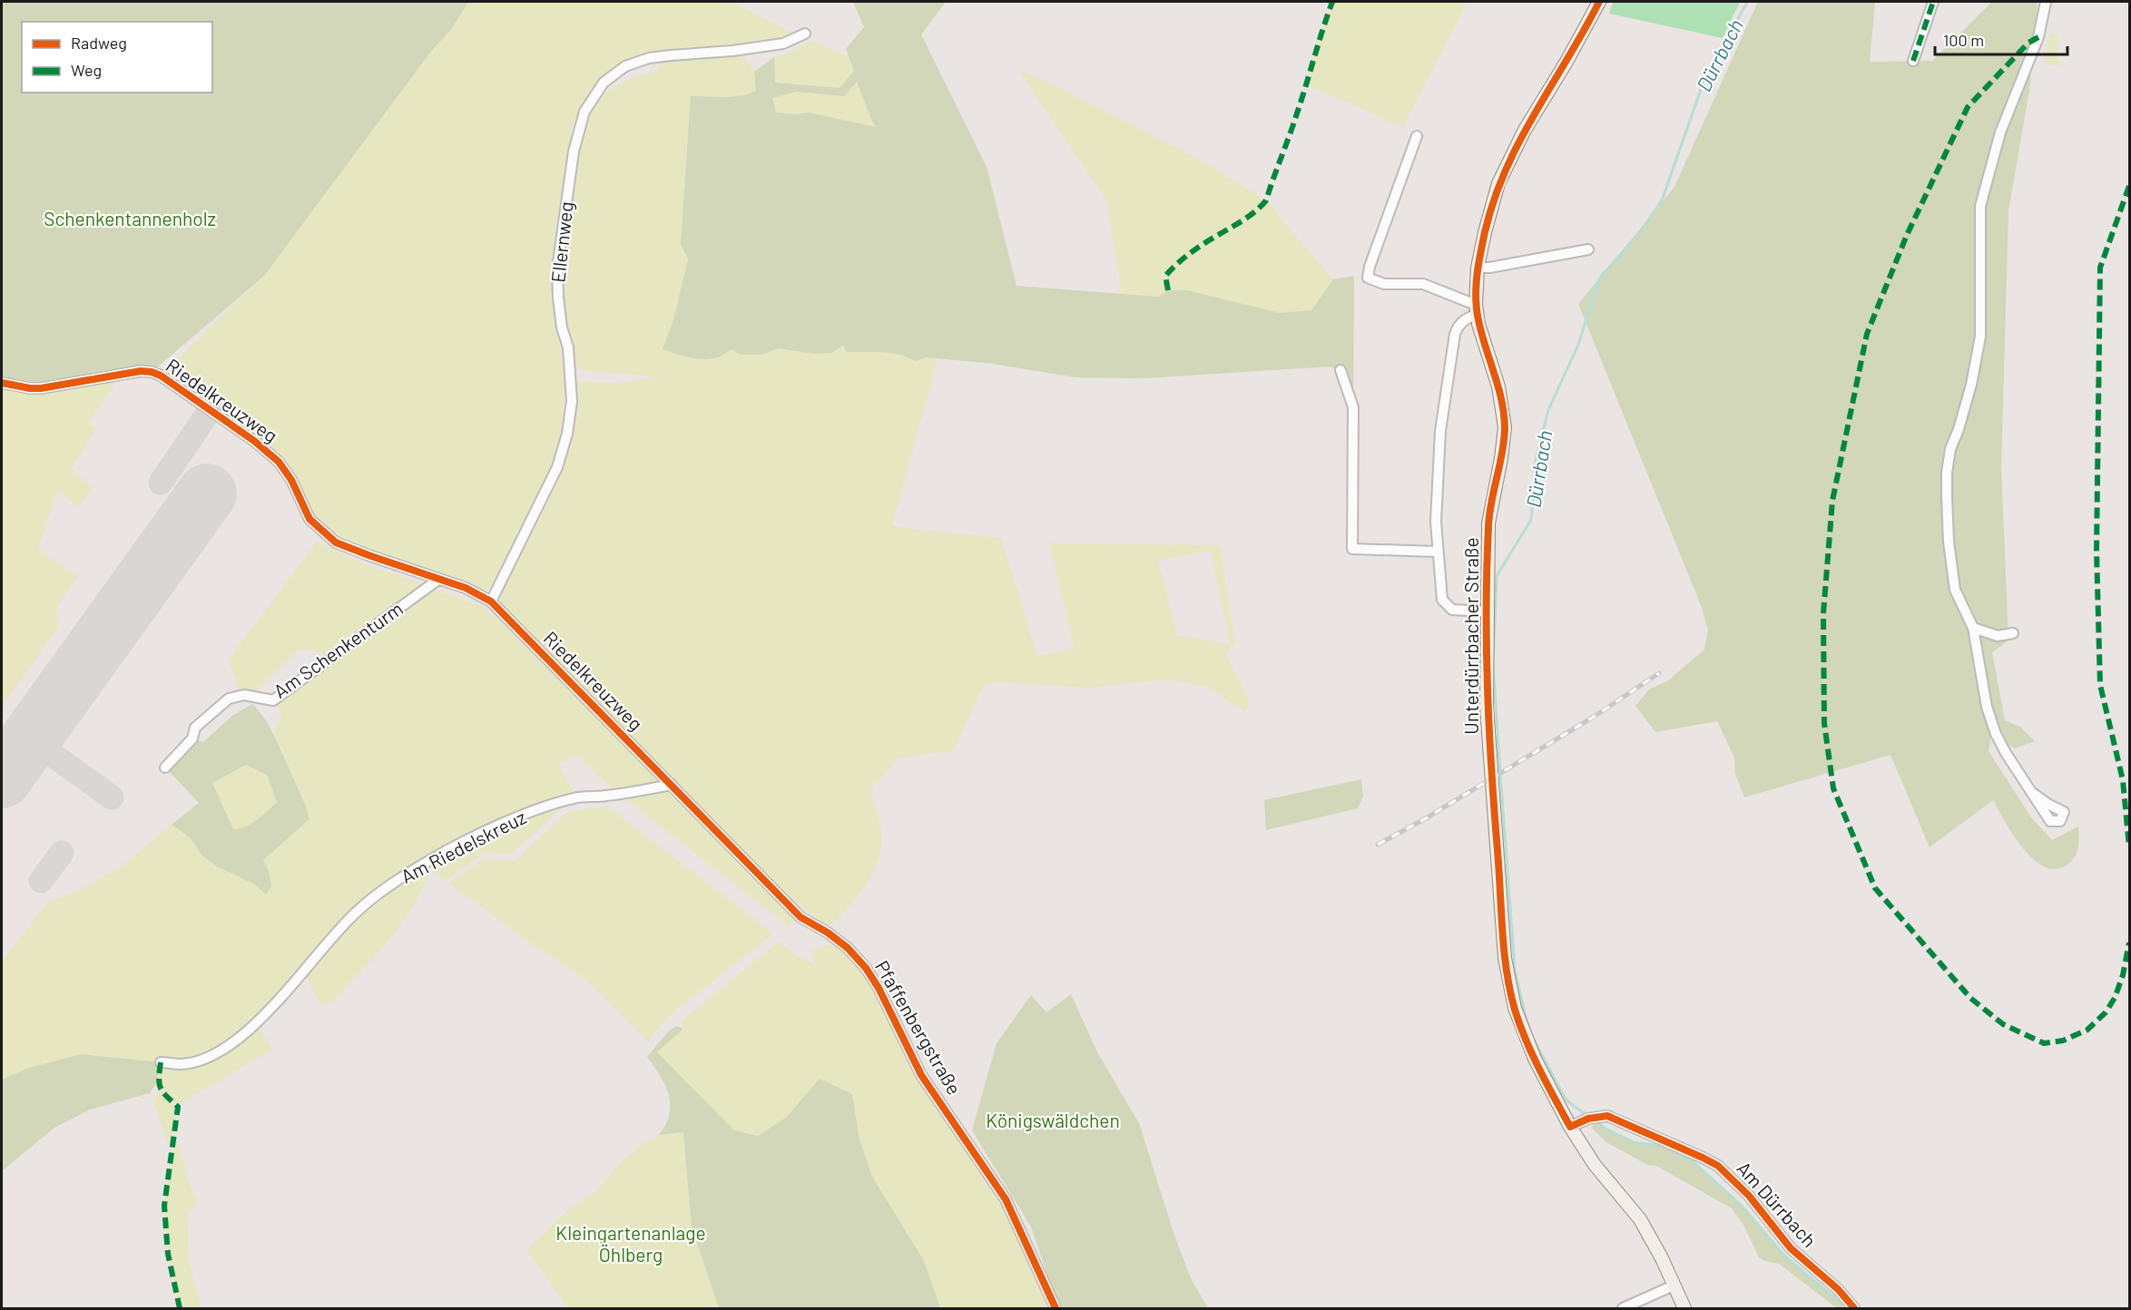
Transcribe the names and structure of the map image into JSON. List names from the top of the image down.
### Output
{
  "streets": {
    "street": [
      "Ellernweg",
      "Riedelkreuzweg",
      "Unterdürrbacher Straße",
      "Am Schenkenturm",
      "Am Riedelskreuz",
      "Pfaffenbergstraße",
      "Am Dürrbach"
    ]
  },
  "crossings": [
    ["Ellernweg", "Riedelkreuzweg"],
    ["Riedelkreuzweg", "Am Schenkenturm"],
    ["Riedelkreuzweg", "Am Riedelskreuz"],
    ["Riedelkreuzweg", "Pfaffenbergstraße"],
    ["Unterdürrbacher Straße", "Am Dürrbach"],
    ["Am Riedelskreuz", "Pfaffenbergstraße"]
  ],
  "water": ["Dürrbach"],
  "parks": ["Schenkentannenholz", "Königswäldchen", "Kleingartenanlage Öhlberg"],
  "legend": ["Radweg", "Weg"],
  "scale_bar": "100 m"
}
